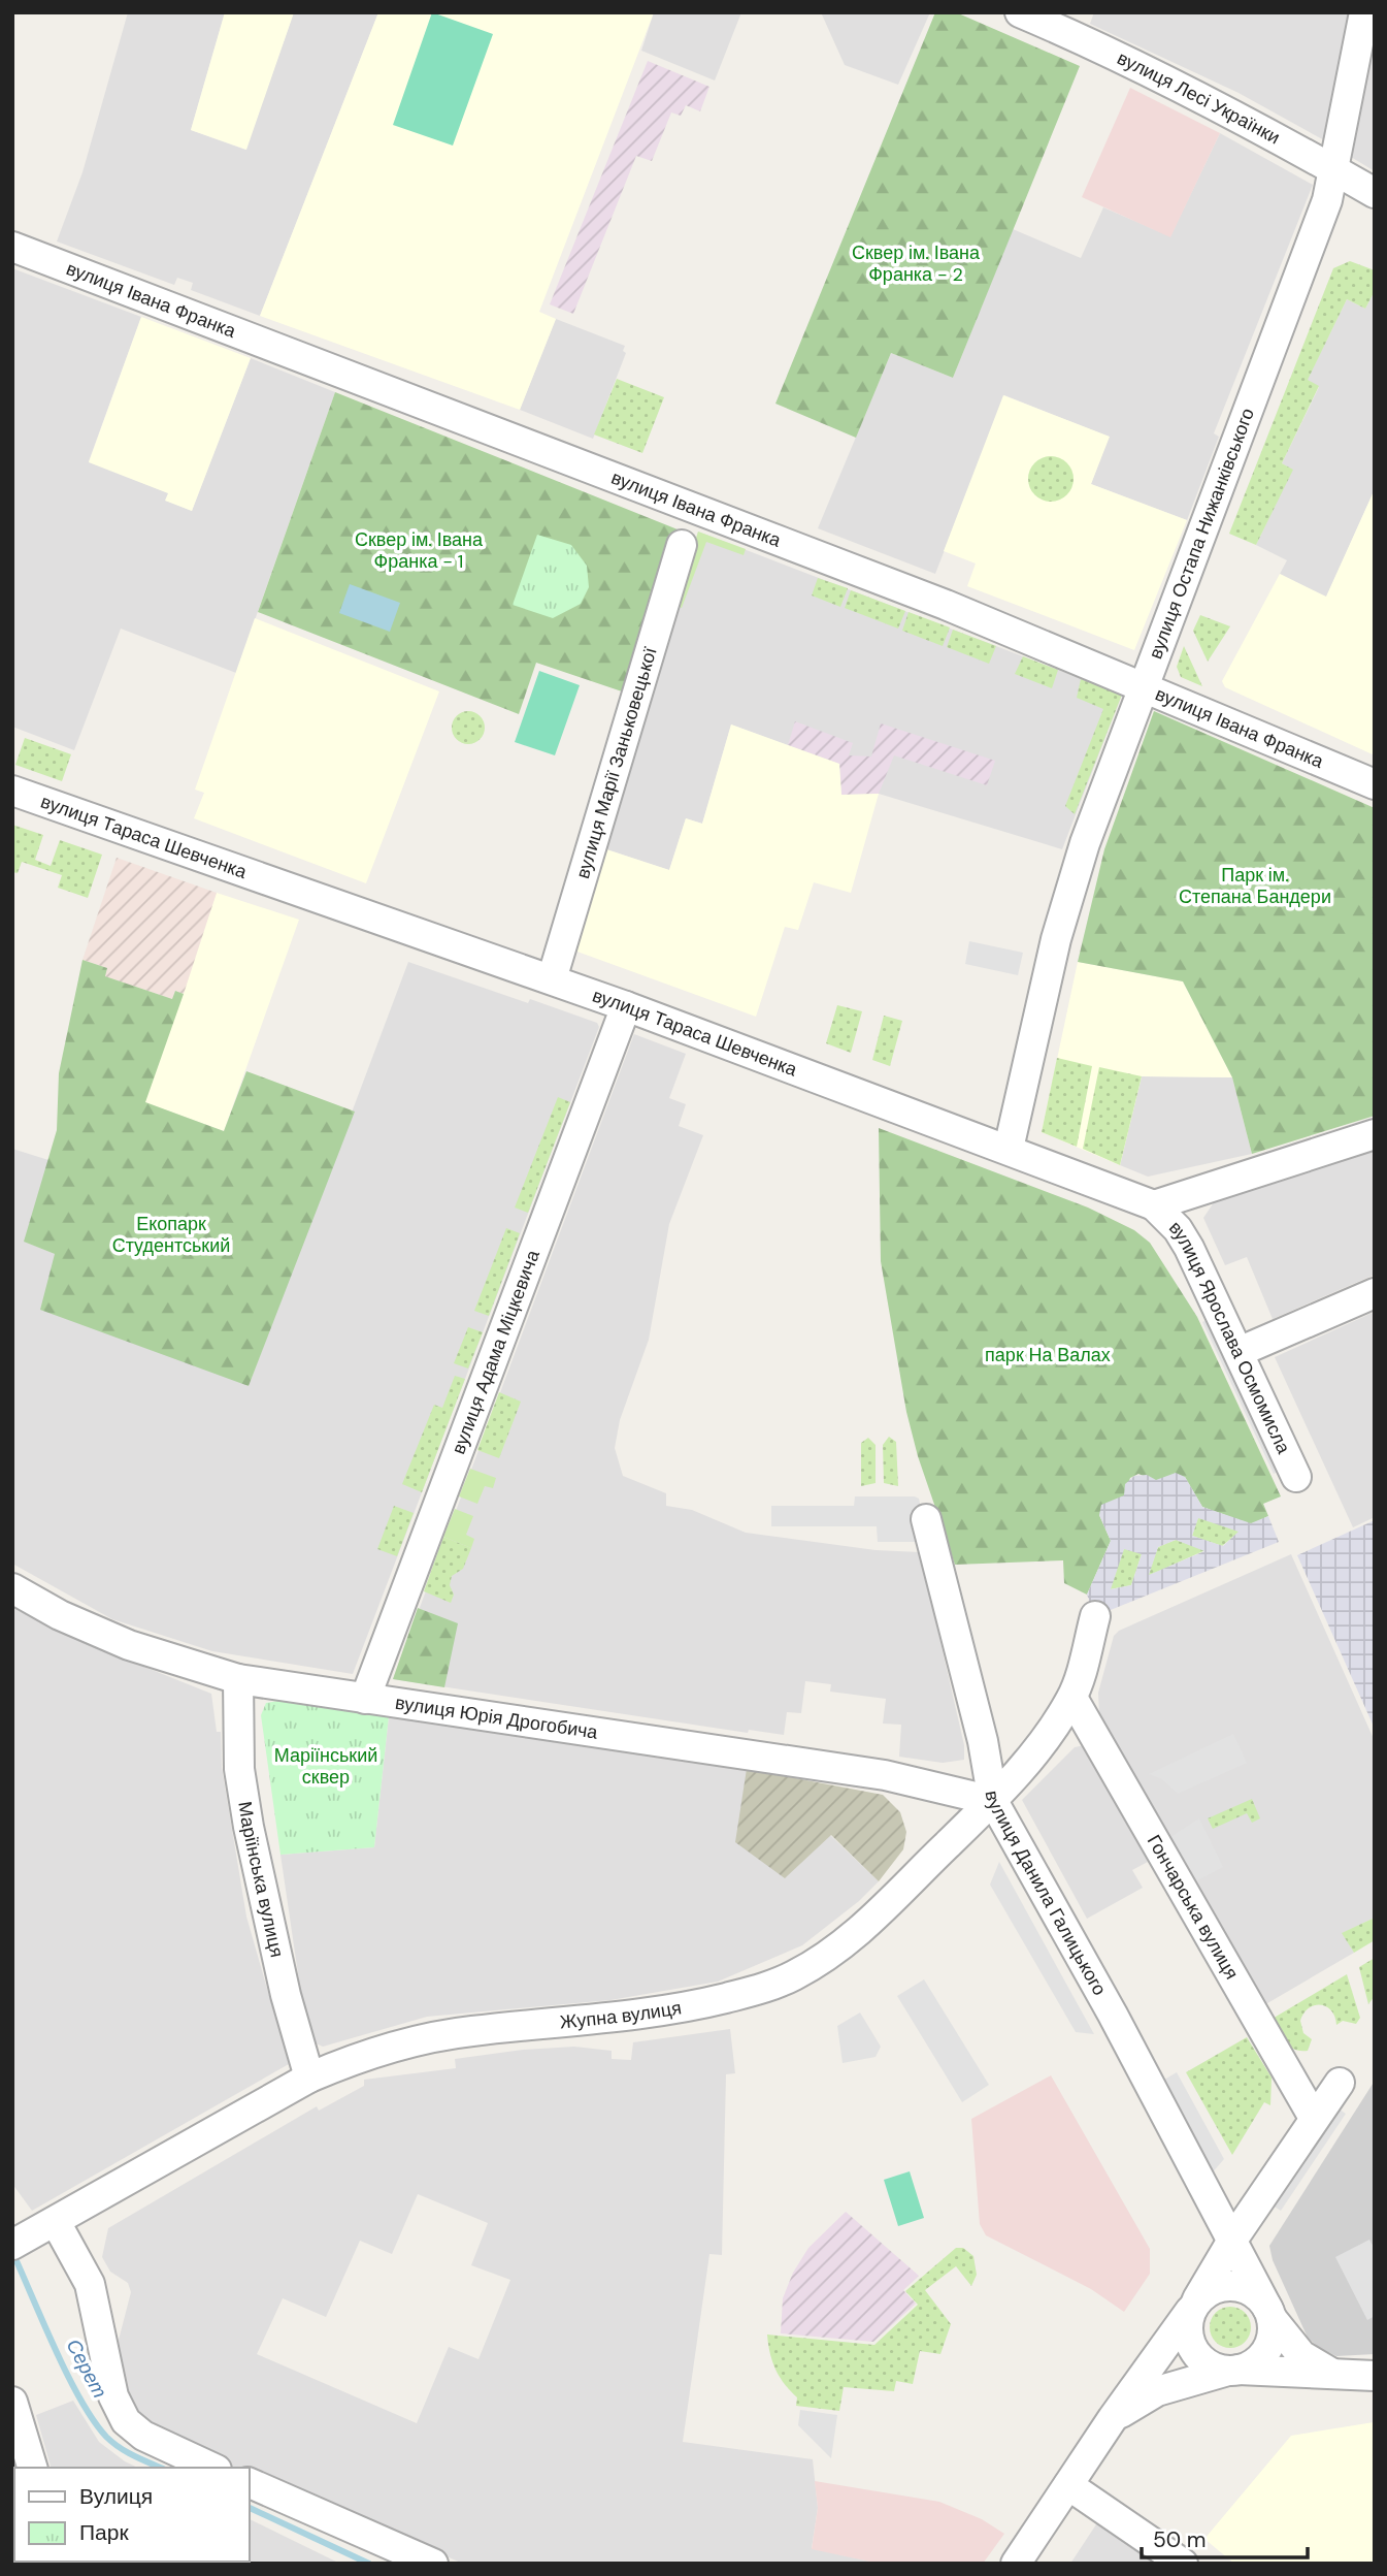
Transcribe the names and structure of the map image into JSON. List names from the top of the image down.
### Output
{
  "streets": {
    "street": [
      "вулиця Лесі Українки",
      "вулиця Івана Франка",
      "вулиця Остапа Нижанківського",
      "вулиця Марії Заньковецької",
      "вулиця Тараса Шевченка",
      "вулиця Ярослава Осмомисла",
      "вулиця Адама Міцкевича",
      "вулиця Юрія Дрогобича",
      "Маріїнська вулиця",
      "вулиця Данила Галицького",
      "Гончарська вулиця",
      "Жупна вулиця"
    ]
  },
  "crossings": [
    ["вулиця Лесі Українки", "вулиця Остапа Нижанківського"],
    ["вулиця Івана Франка", "вулиця Остапа Нижанківського"],
    ["вулиця Остапа Нижанківського", "вулиця Тараса Шевченка"],
    ["вулиця Марії Заньковецької", "вулиця Тараса Шевченка"],
    ["вулиця Тараса Шевченка", "вулиця Ярослава Осмомисла"],
    ["вулиця Тараса Шевченка", "вулиця Адама Міцкевича"],
    ["вулиця Адама Міцкевича", "вулиця Юрія Дрогобича"],
    ["вулиця Юрія Дрогобича", "Маріїнська вулиця"],
    ["вулиця Юрія Дрогобича", "вулиця Данила Галицького"],
    ["вулиця Юрія Дрогобича", "Жупна вулиця"],
    ["Маріїнська вулиця", "Жупна вулиця"],
    ["вулиця Данила Галицького", "Жупна вулиця"],
    ["Гончарська вулиця", "Жупна вулиця"]
  ],
  "water": ["Серет"],
  "parks": [
    "Сквер ім. Івана Франка - 2",
    "Сквер ім. Івана Франка - 1",
    "Парк ім. Степана Бандери",
    "Екопарк Студентський",
    "парк На Валах",
    "Маріїнський сквер"
  ],
  "legend": ["Вулиця", "Парк"],
  "scale_bar": "50 m"
}
